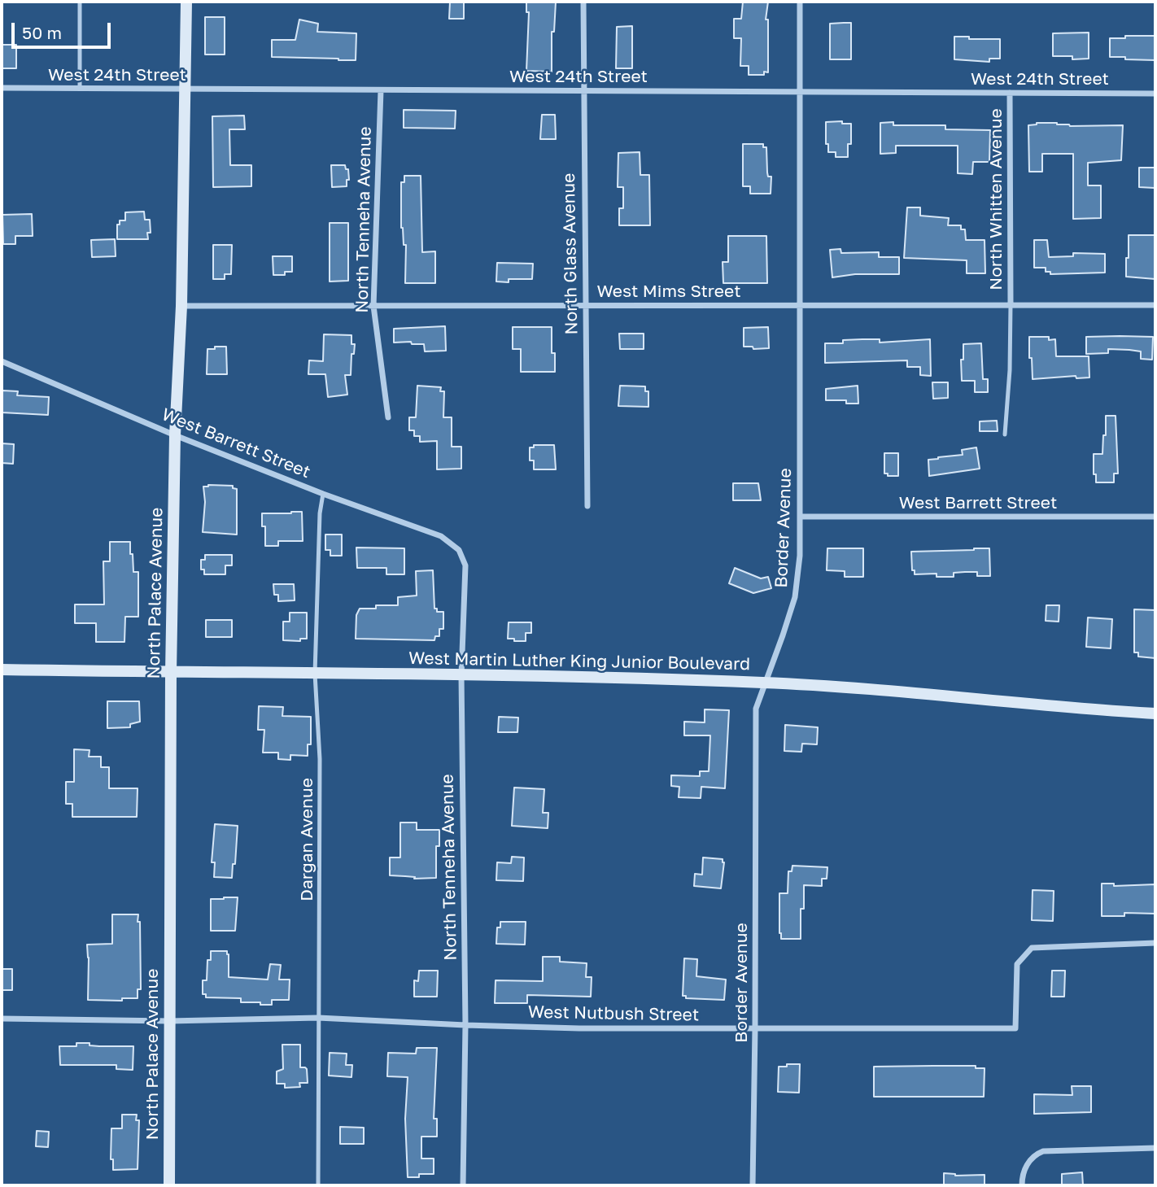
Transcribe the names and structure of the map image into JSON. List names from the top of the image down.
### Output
{
  "streets": {
    "street": [
      "West 24th Street",
      "North Whitten Avenue",
      "North Tenneha Avenue",
      "North Glass Avenue",
      "West Mims Street",
      "West Barrett Street",
      "Border Avenue",
      "North Palace Avenue",
      "West Martin Luther King Junior Boulevard",
      "West Nutbush Street"
    ],
    "lane": ["Dargan Avenue"]
  },
  "crossings": [
    ["West 24th Street", "North Whitten Avenue"],
    ["West 24th Street", "North Tenneha Avenue"],
    ["West 24th Street", "North Glass Avenue"],
    ["West 24th Street", "Border Avenue"],
    ["West 24th Street", "North Palace Avenue"],
    ["North Whitten Avenue", "West Mims Street"],
    ["North Tenneha Avenue", "West Mims Street"],
    ["North Tenneha Avenue", "West Barrett Street"],
    ["North Tenneha Avenue", "West Martin Luther King Junior Boulevard"],
    ["North Tenneha Avenue", "West Nutbush Street"],
    ["North Glass Avenue", "West Mims Street"],
    ["West Mims Street", "Border Avenue"],
    ["West Mims Street", "North Palace Avenue"],
    ["West Barrett Street", "Border Avenue"],
    ["West Barrett Street", "North Palace Avenue"],
    ["West Barrett Street", "Dargan Avenue"],
    ["Border Avenue", "West Martin Luther King Junior Boulevard"],
    ["Border Avenue", "West Nutbush Street"],
    ["North Palace Avenue", "West Martin Luther King Junior Boulevard"],
    ["North Palace Avenue", "West Nutbush Street"],
    ["West Martin Luther King Junior Boulevard", "Dargan Avenue"],
    ["Dargan Avenue", "West Nutbush Street"]
  ],
  "scale_bar": "50 m"
}
